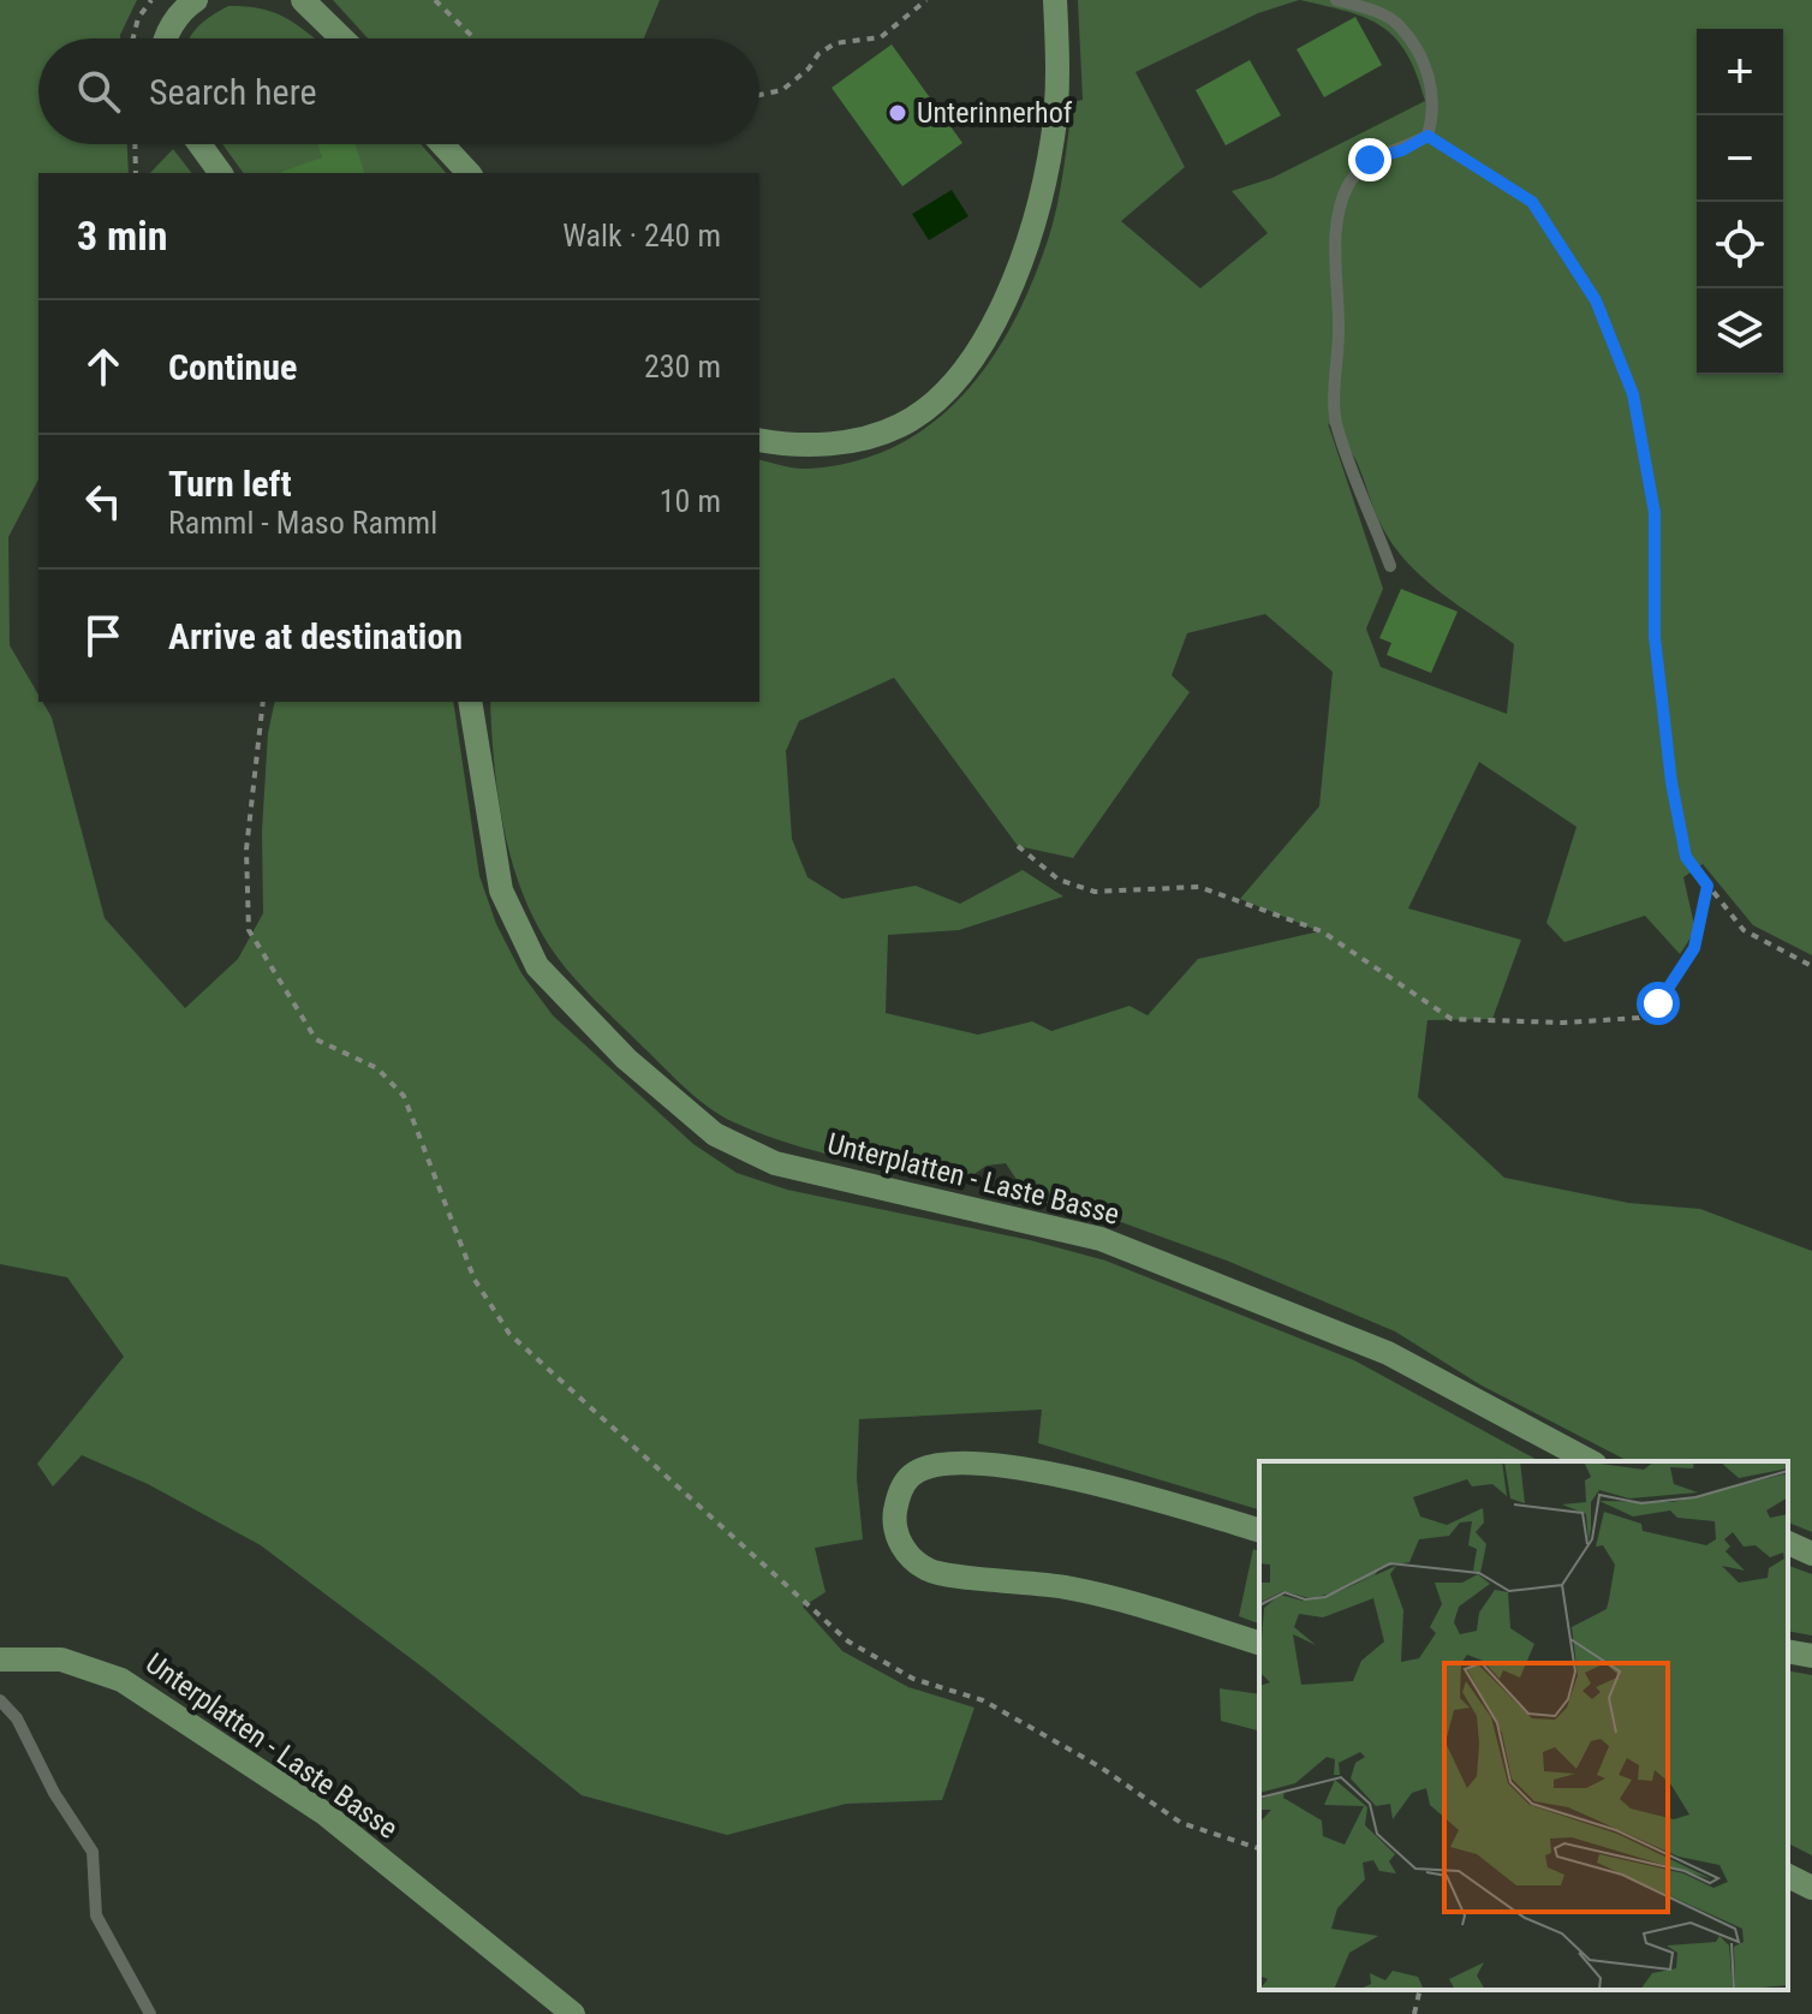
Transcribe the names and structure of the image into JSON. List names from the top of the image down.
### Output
{
  "streets": {
    "main road": ["Unterplatten - Laste Basse"]
  },
  "places": ["Unterinnerhof"],
  "page": {
    "map_buttons": ["+", "−"],
    "search": "Search here",
    "heading": ["3 min", "Walk · 240 m"],
    "list": [
      ["Continue", "230 m"],
      ["Turn left", "Ramml - Maso Ramml", "10 m"],
      "Arrive at destination"
    ]
  }
}
